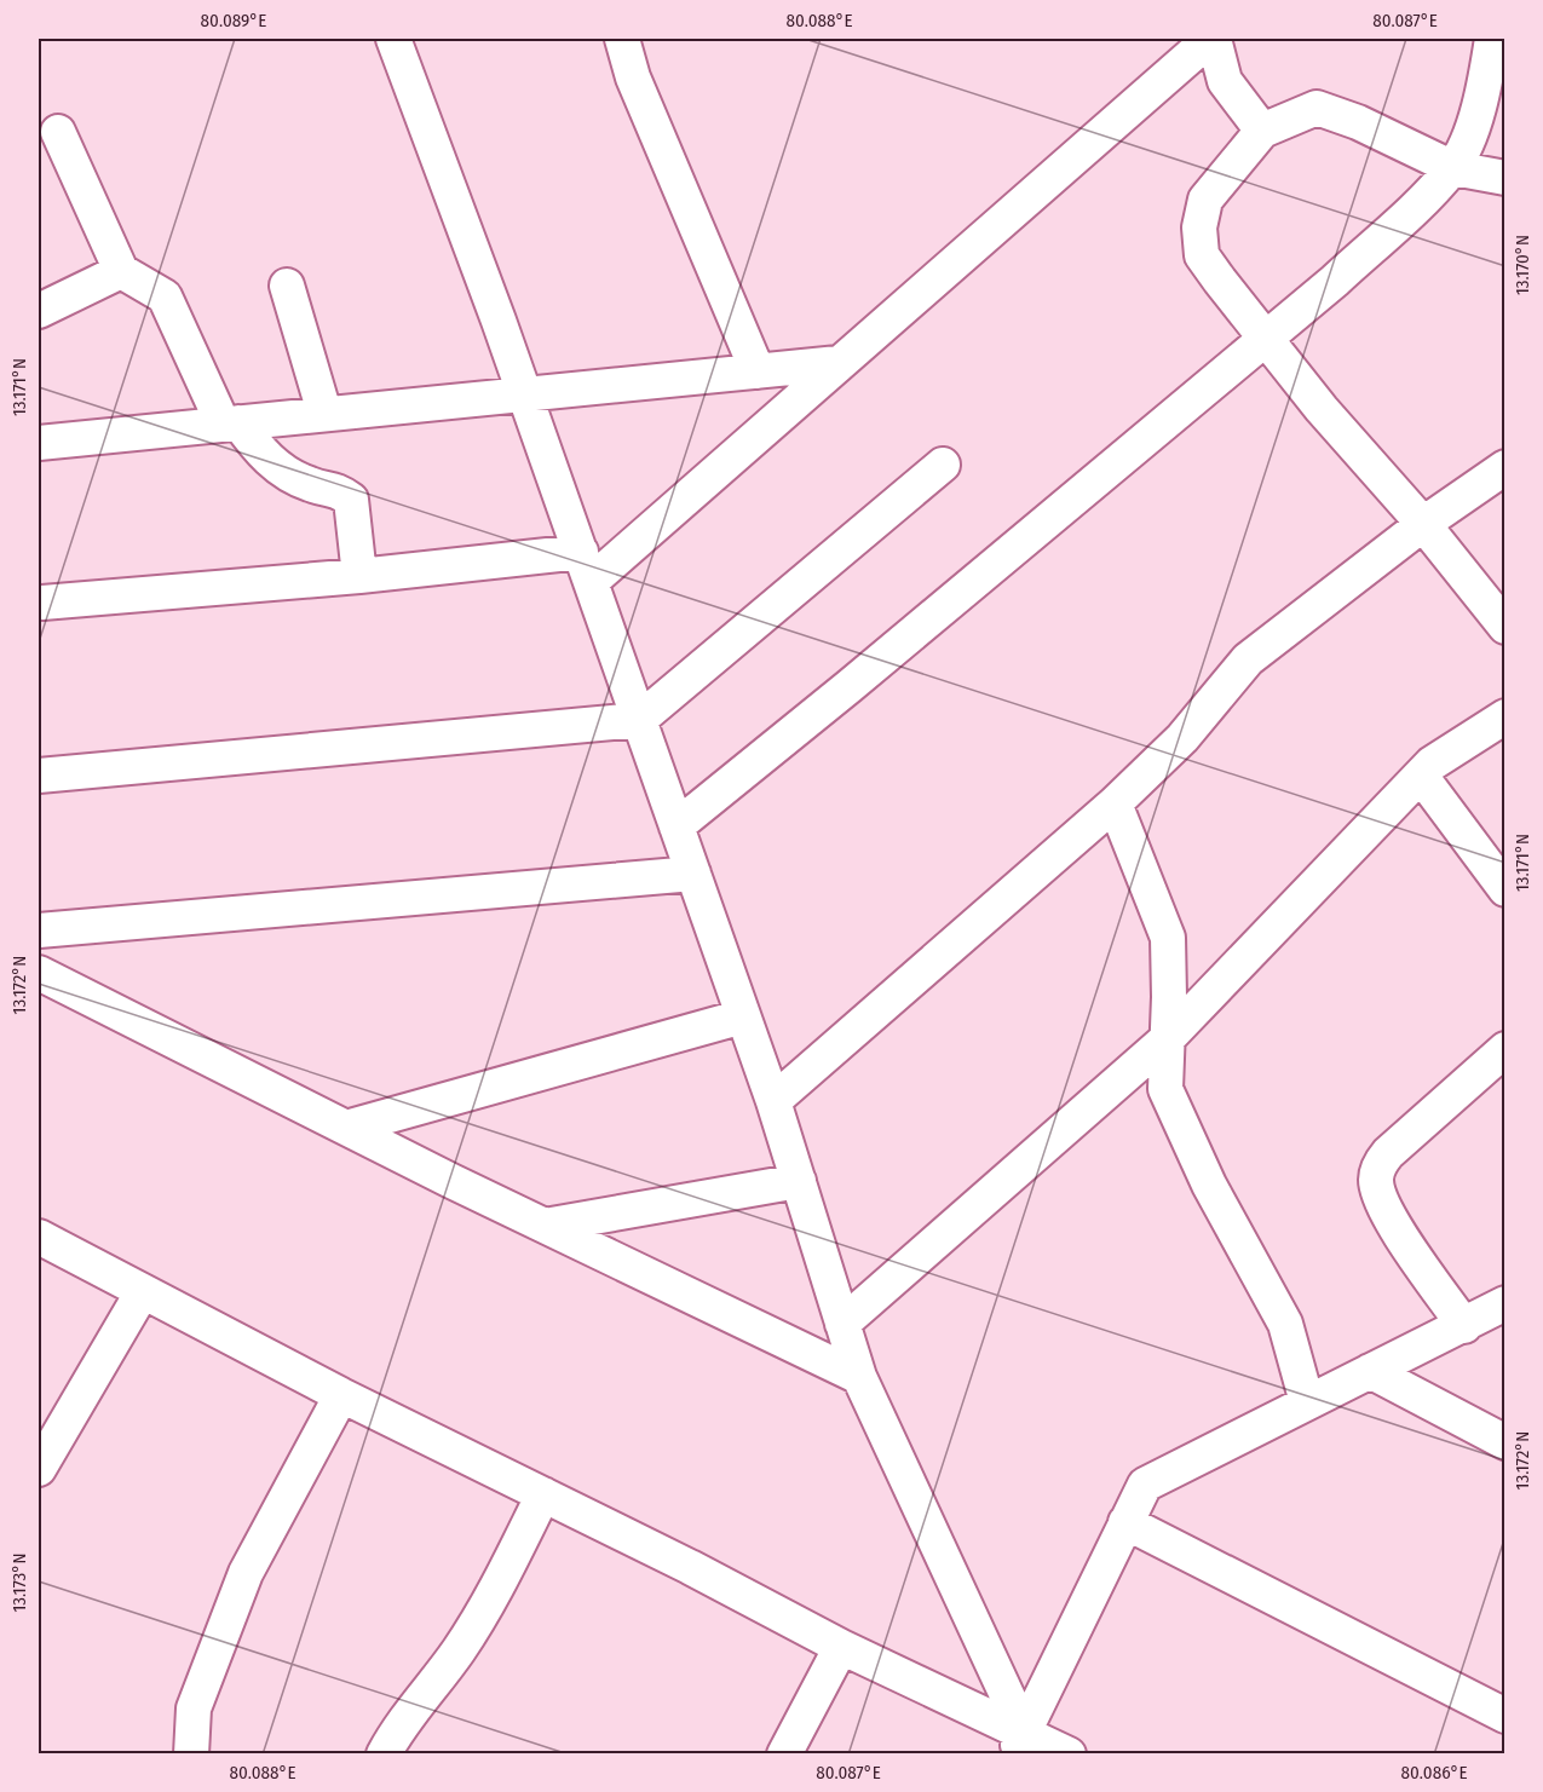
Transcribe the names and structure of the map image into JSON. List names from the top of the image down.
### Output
{
  "coordinates": [
    "80.089°E",
    "80.088°E",
    "80.087°E",
    "13.170°N",
    "13.171°N",
    "13.172°N",
    "13.173°N",
    "80.086°E"
  ]
}
